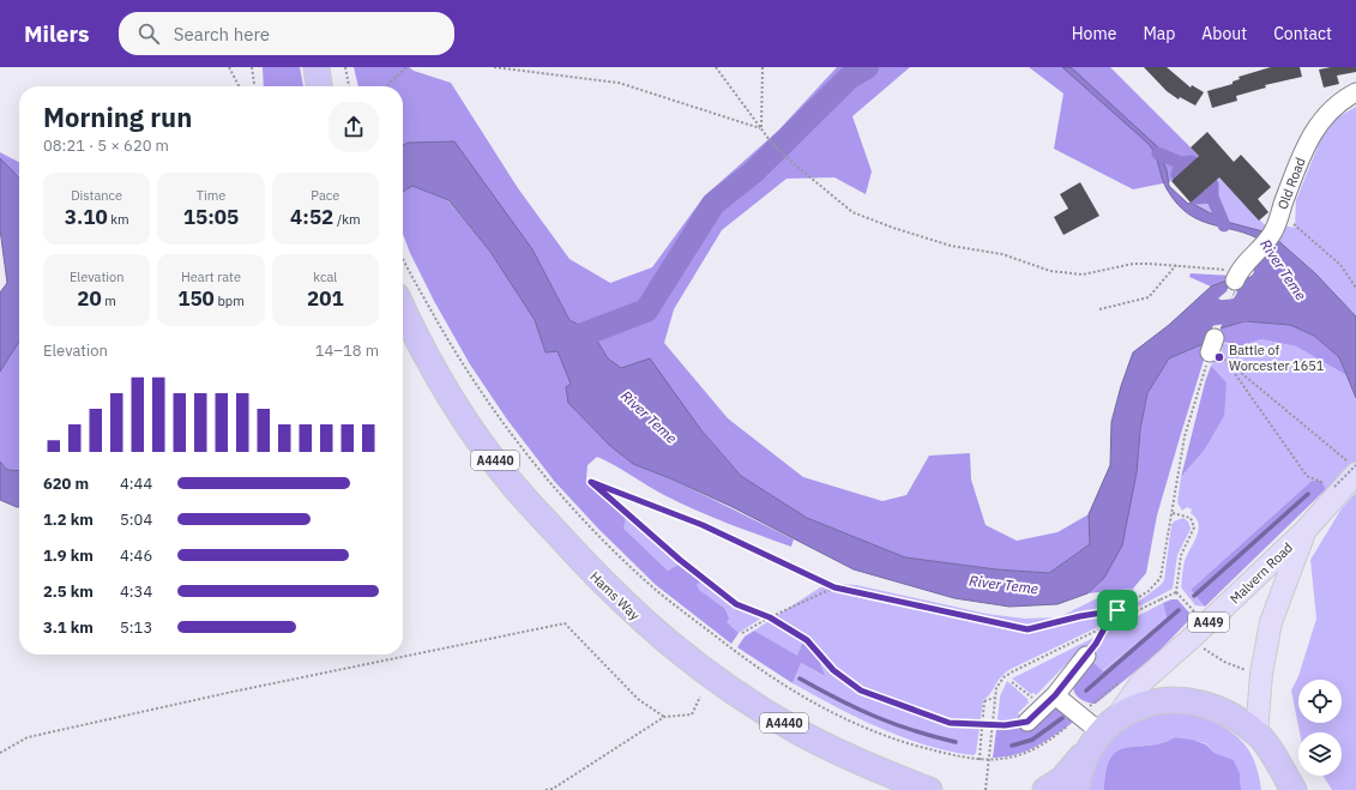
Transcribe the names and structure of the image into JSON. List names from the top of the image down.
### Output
{
  "streets": {
    "highway": ["A4440", "Hams Way"],
    "main road": ["Malvern Road", "A449"],
    "street": ["Old Road"]
  },
  "water": ["River Teme"],
  "places": ["Battle of Worcester 1651"],
  "page": {
    "header": "Milers",
    "search": "Search here",
    "nav": [
      "Home",
      "Map",
      "About",
      "Contact"
    ],
    "heading": ["Morning run", "08:21 · 5 × 620 m"],
    "stats": [
      ["Distance", "3.10 km"],
      ["Time", "15:05"],
      ["Pace", "4:52 /km"],
      ["Elevation", "20 m"],
      ["Heart rate", "150 bpm"],
      ["kcal", "201"]
    ],
    "chart": ["Elevation", "14–18 m"],
    "list": [
      {
        "name": "620 m",
        "note": "4:44"
      },
      {
        "name": "1.2 km",
        "note": "5:04"
      },
      {
        "name": "1.9 km",
        "note": "4:46"
      },
      {
        "name": "2.5 km",
        "note": "4:34"
      },
      {
        "name": "3.1 km",
        "note": "5:13"
      }
    ]
  }
}
